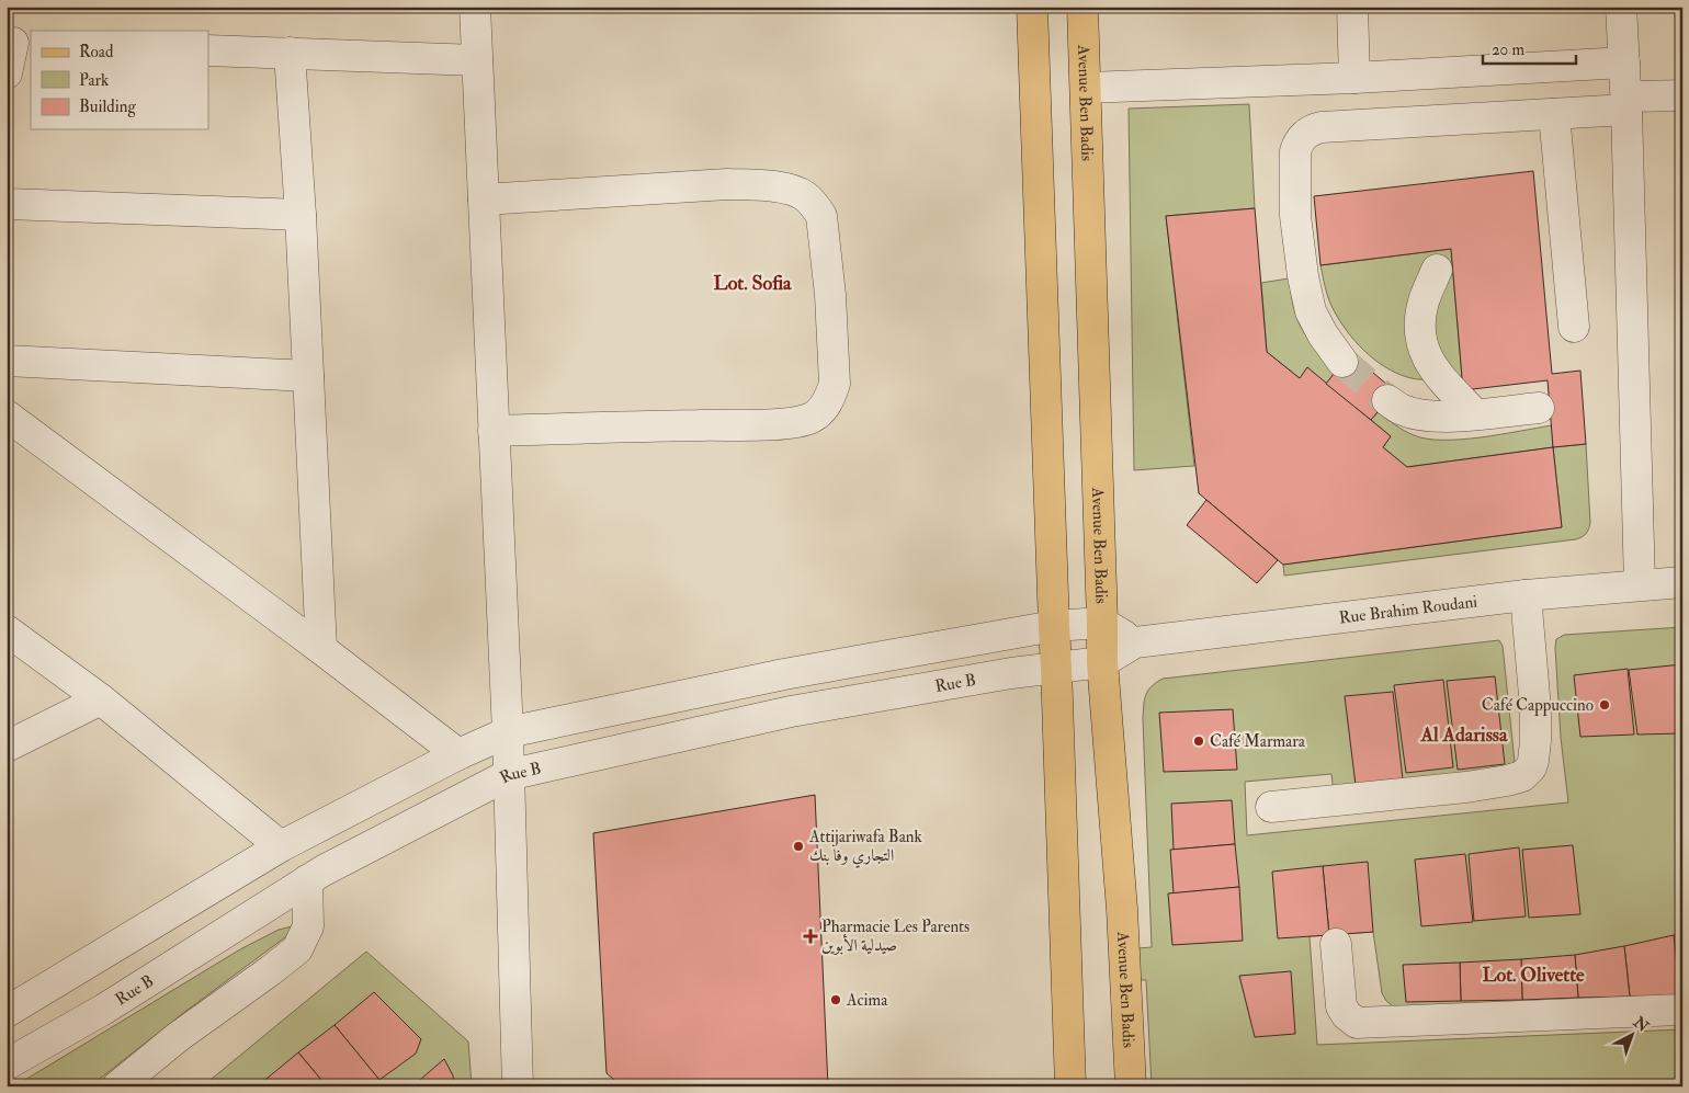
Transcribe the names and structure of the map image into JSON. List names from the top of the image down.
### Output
{
  "streets": {
    "main road": ["Avenue Ben Badis"],
    "street": ["Rue Brahim Roudani", "Rue B"]
  },
  "crossings": [
    ["Avenue Ben Badis", "Rue B"]
  ],
  "districts": ["Lot. Sofia", "Al Adarissa", "Lot. Olivette"],
  "places": {
    "other": [
      "Café Cappuccino",
      "Café Marmara",
      "Attijariwafa Bank التجاري وفا بنك",
      "Acima"
    ],
    "health": ["Pharmacie Les Parents صيدلية الأبوين"]
  },
  "legend": ["Road", "Park", "Building"],
  "scale_bar": "20 m",
  "north": "top right"
}
